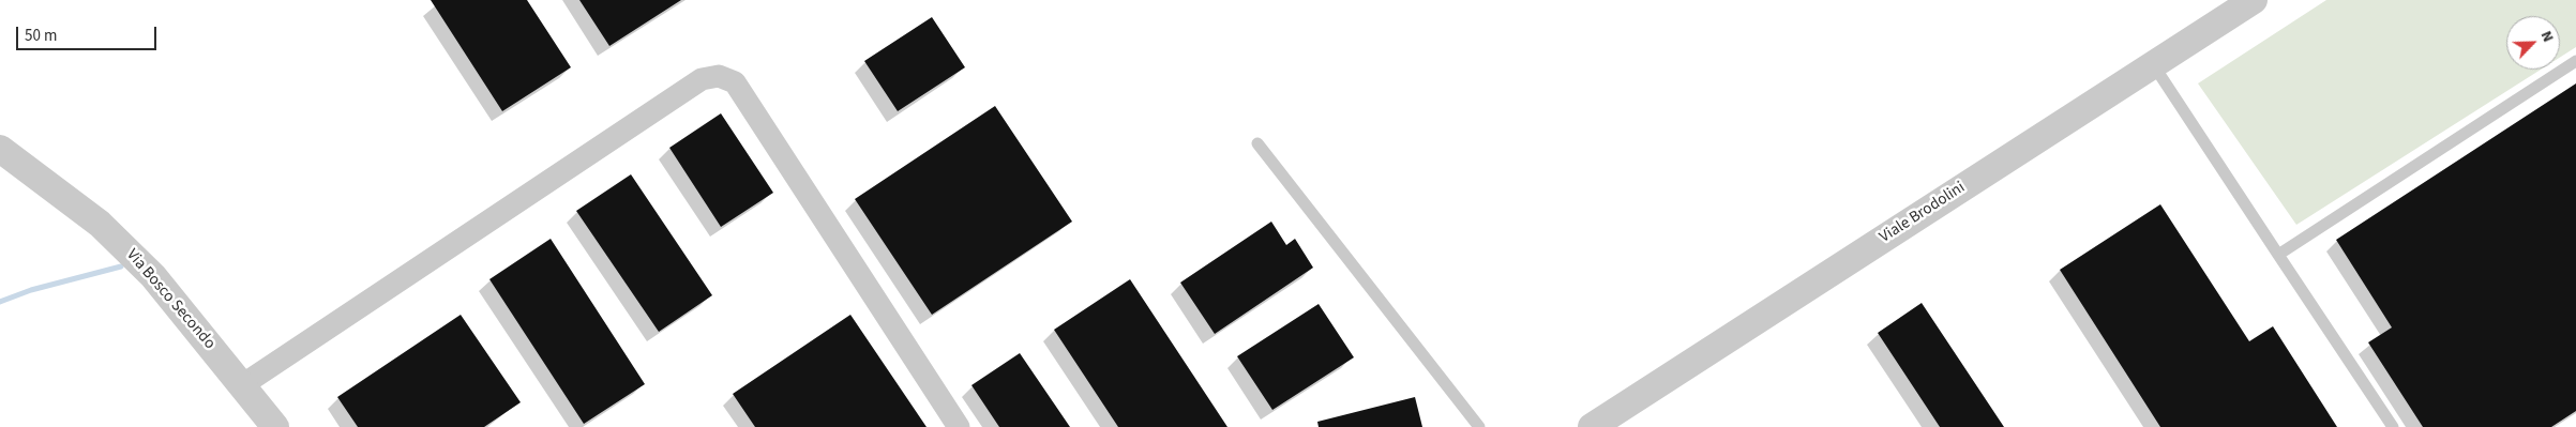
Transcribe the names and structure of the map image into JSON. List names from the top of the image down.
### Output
{
  "streets": {
    "street": ["Viale Brodolini", "Via Bosco Secondo"]
  },
  "scale_bar": "50 m",
  "north": "top right"
}
